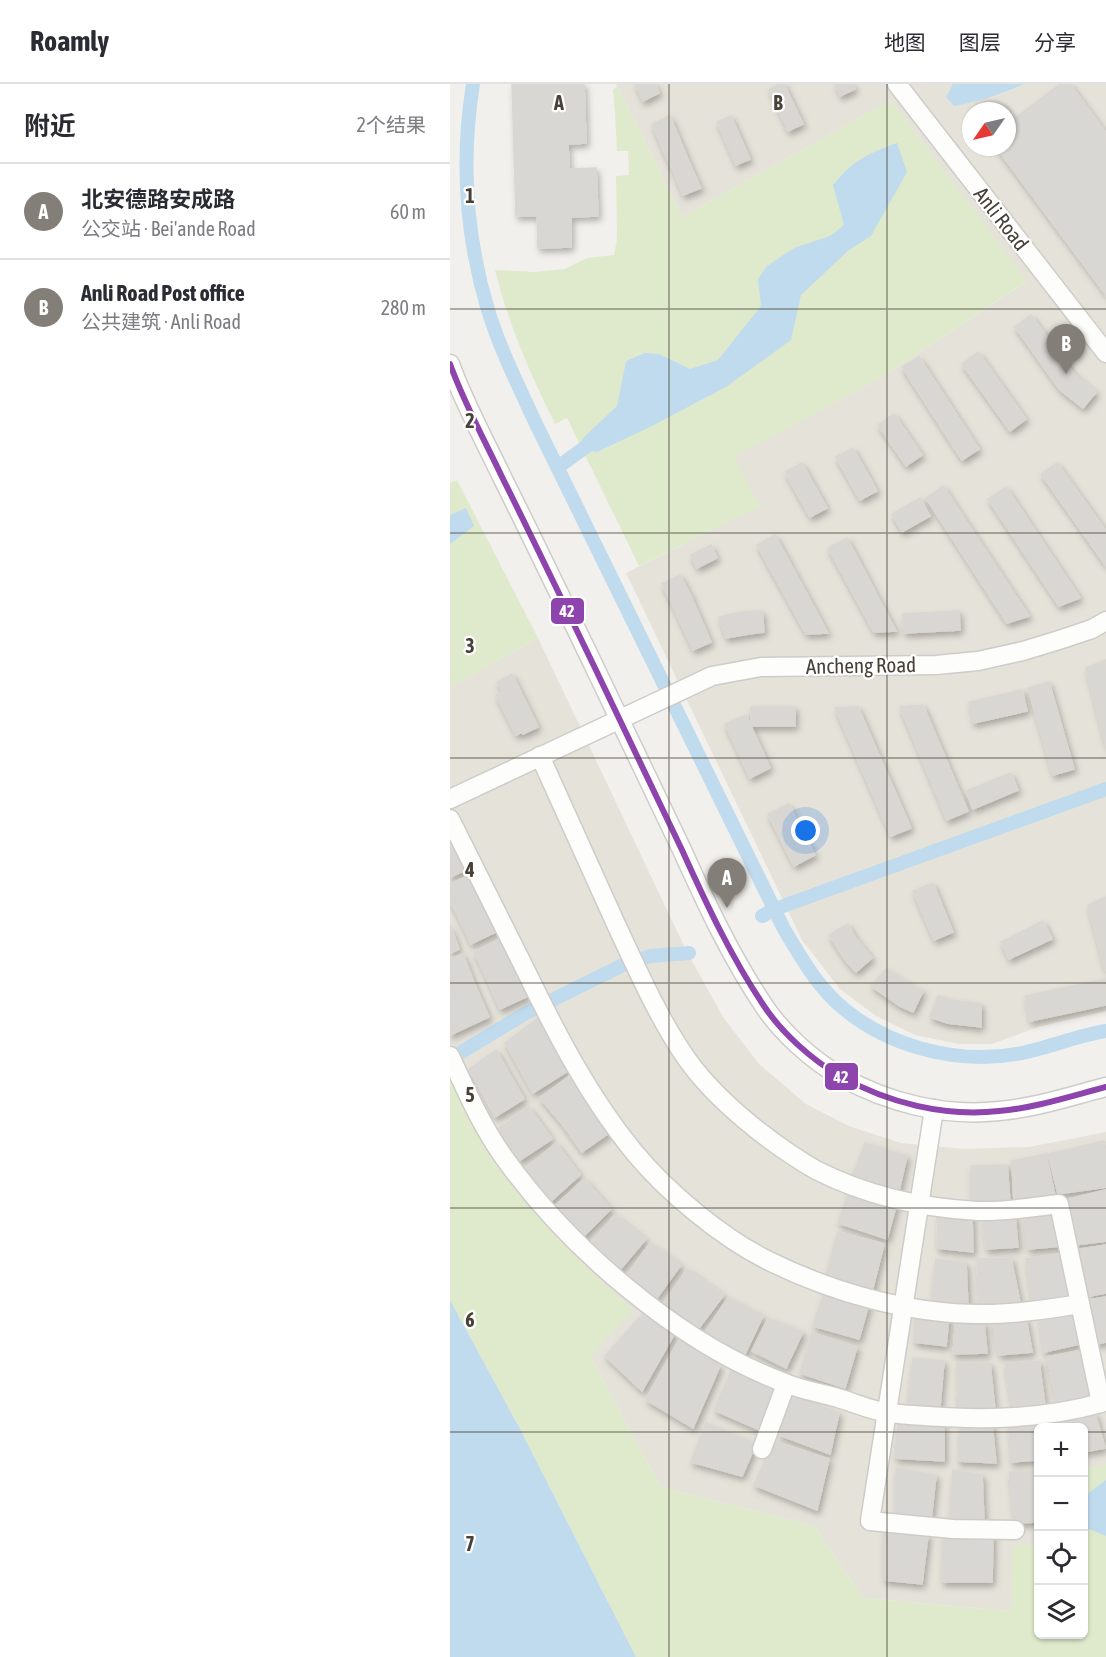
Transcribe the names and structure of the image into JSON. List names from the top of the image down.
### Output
{
  "streets": {
    "street": ["Anli Road", "Ancheng Road"]
  },
  "lines": ["transit line 42"],
  "north": "bottom left",
  "page": {
    "header": "Roamly",
    "nav": ["地图", "图层", "分享"],
    "heading": ["附近", "2个结果"],
    "list": [
      {
        "mark": "A",
        "name": "北安德路安成路",
        "note": "公交站 · Bei'ande Road",
        "value": "60 m"
      },
      {
        "mark": "B",
        "name": "Anli Road Post office",
        "note": "公共建筑 · Anli Road",
        "value": "280 m"
      }
    ],
    "pins": ["B", "A"],
    "map_buttons": ["+", "−"]
  },
  "grid": {
    "columns": ["A", "B"],
    "rows": [
      "1",
      "2",
      "3",
      "4",
      "5",
      "6",
      "7"
    ]
  }
}
